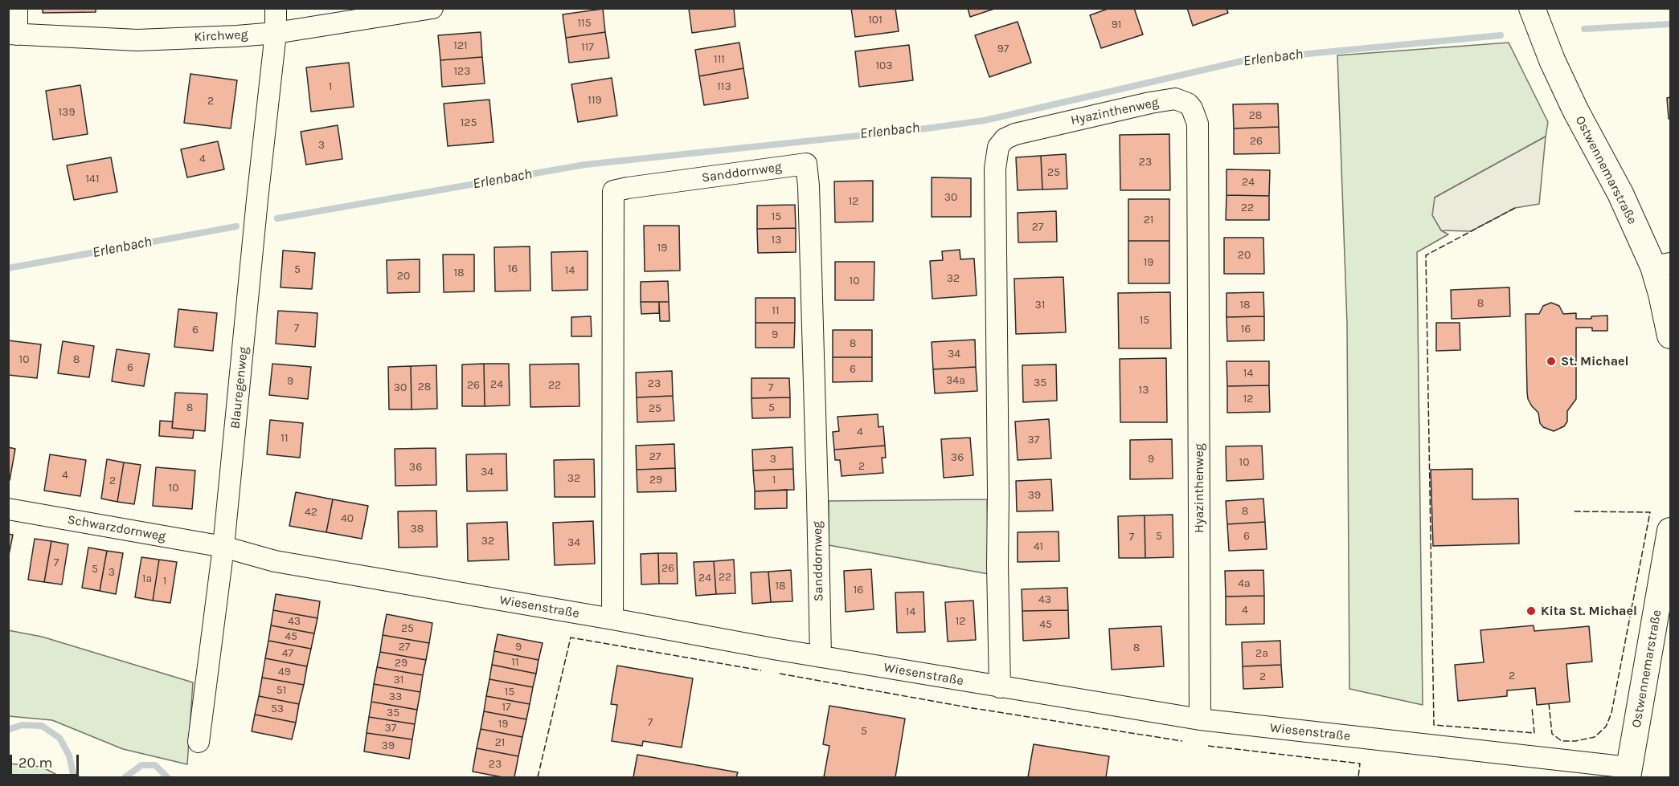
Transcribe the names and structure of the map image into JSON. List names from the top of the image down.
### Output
{
  "streets": {
    "street": [
      "Kirchweg",
      "Hyazinthenweg",
      "Ostwennemarstraße",
      "Sanddornweg",
      "Blauregenweg",
      "Schwarzdornweg",
      "Wiesenstraße"
    ]
  },
  "crossings": [
    ["Kirchweg", "Blauregenweg"],
    ["Hyazinthenweg", "Wiesenstraße"],
    ["Ostwennemarstraße", "Wiesenstraße"],
    ["Sanddornweg", "Wiesenstraße"],
    ["Blauregenweg", "Schwarzdornweg"],
    ["Blauregenweg", "Wiesenstraße"],
    ["Schwarzdornweg", "Wiesenstraße"]
  ],
  "water": ["Erlenbach"],
  "places": ["St. Michael", "Kita St. Michael"],
  "house_numbers": [
    "101",
    "115",
    "91",
    "121",
    "117",
    "97",
    "111",
    "103",
    "123",
    "1",
    "113",
    "119",
    "2",
    "139",
    "28",
    "125",
    "26",
    "3",
    "4",
    "23",
    "25",
    "141",
    "24",
    "30",
    "12",
    "22",
    "15",
    "21",
    "27",
    "13",
    "19",
    "20",
    "19",
    "16",
    "5",
    "14",
    "18",
    "20",
    "32",
    "10",
    "8",
    "31",
    "18",
    "11",
    "15",
    "7",
    "16",
    "6",
    "9",
    "8",
    "34",
    "10",
    "8",
    "6",
    "6",
    "14",
    "34a",
    "9",
    "35",
    "23",
    "24",
    "26",
    "22",
    "28",
    "30",
    "7",
    "13",
    "12",
    "8",
    "5",
    "25",
    "4",
    "11",
    "37",
    "27",
    "36",
    "3",
    "9",
    "10",
    "2",
    "36",
    "34",
    "4",
    "32",
    "29",
    "1",
    "2",
    "10",
    "39",
    "8",
    "42",
    "40",
    "38",
    "5",
    "6",
    "7",
    "32",
    "34",
    "41",
    "7",
    "26",
    "5",
    "3",
    "22",
    "24",
    "1a",
    "1",
    "4a",
    "18",
    "16",
    "43",
    "4",
    "14",
    "43",
    "12",
    "45",
    "25",
    "45",
    "27",
    "9",
    "8",
    "47",
    "2a",
    "11",
    "29",
    "49",
    "2",
    "2",
    "31",
    "51",
    "15",
    "33",
    "17",
    "53",
    "35",
    "7",
    "19",
    "37",
    "5",
    "21",
    "39",
    "23"
  ],
  "scale_bar": "20 m"
}
